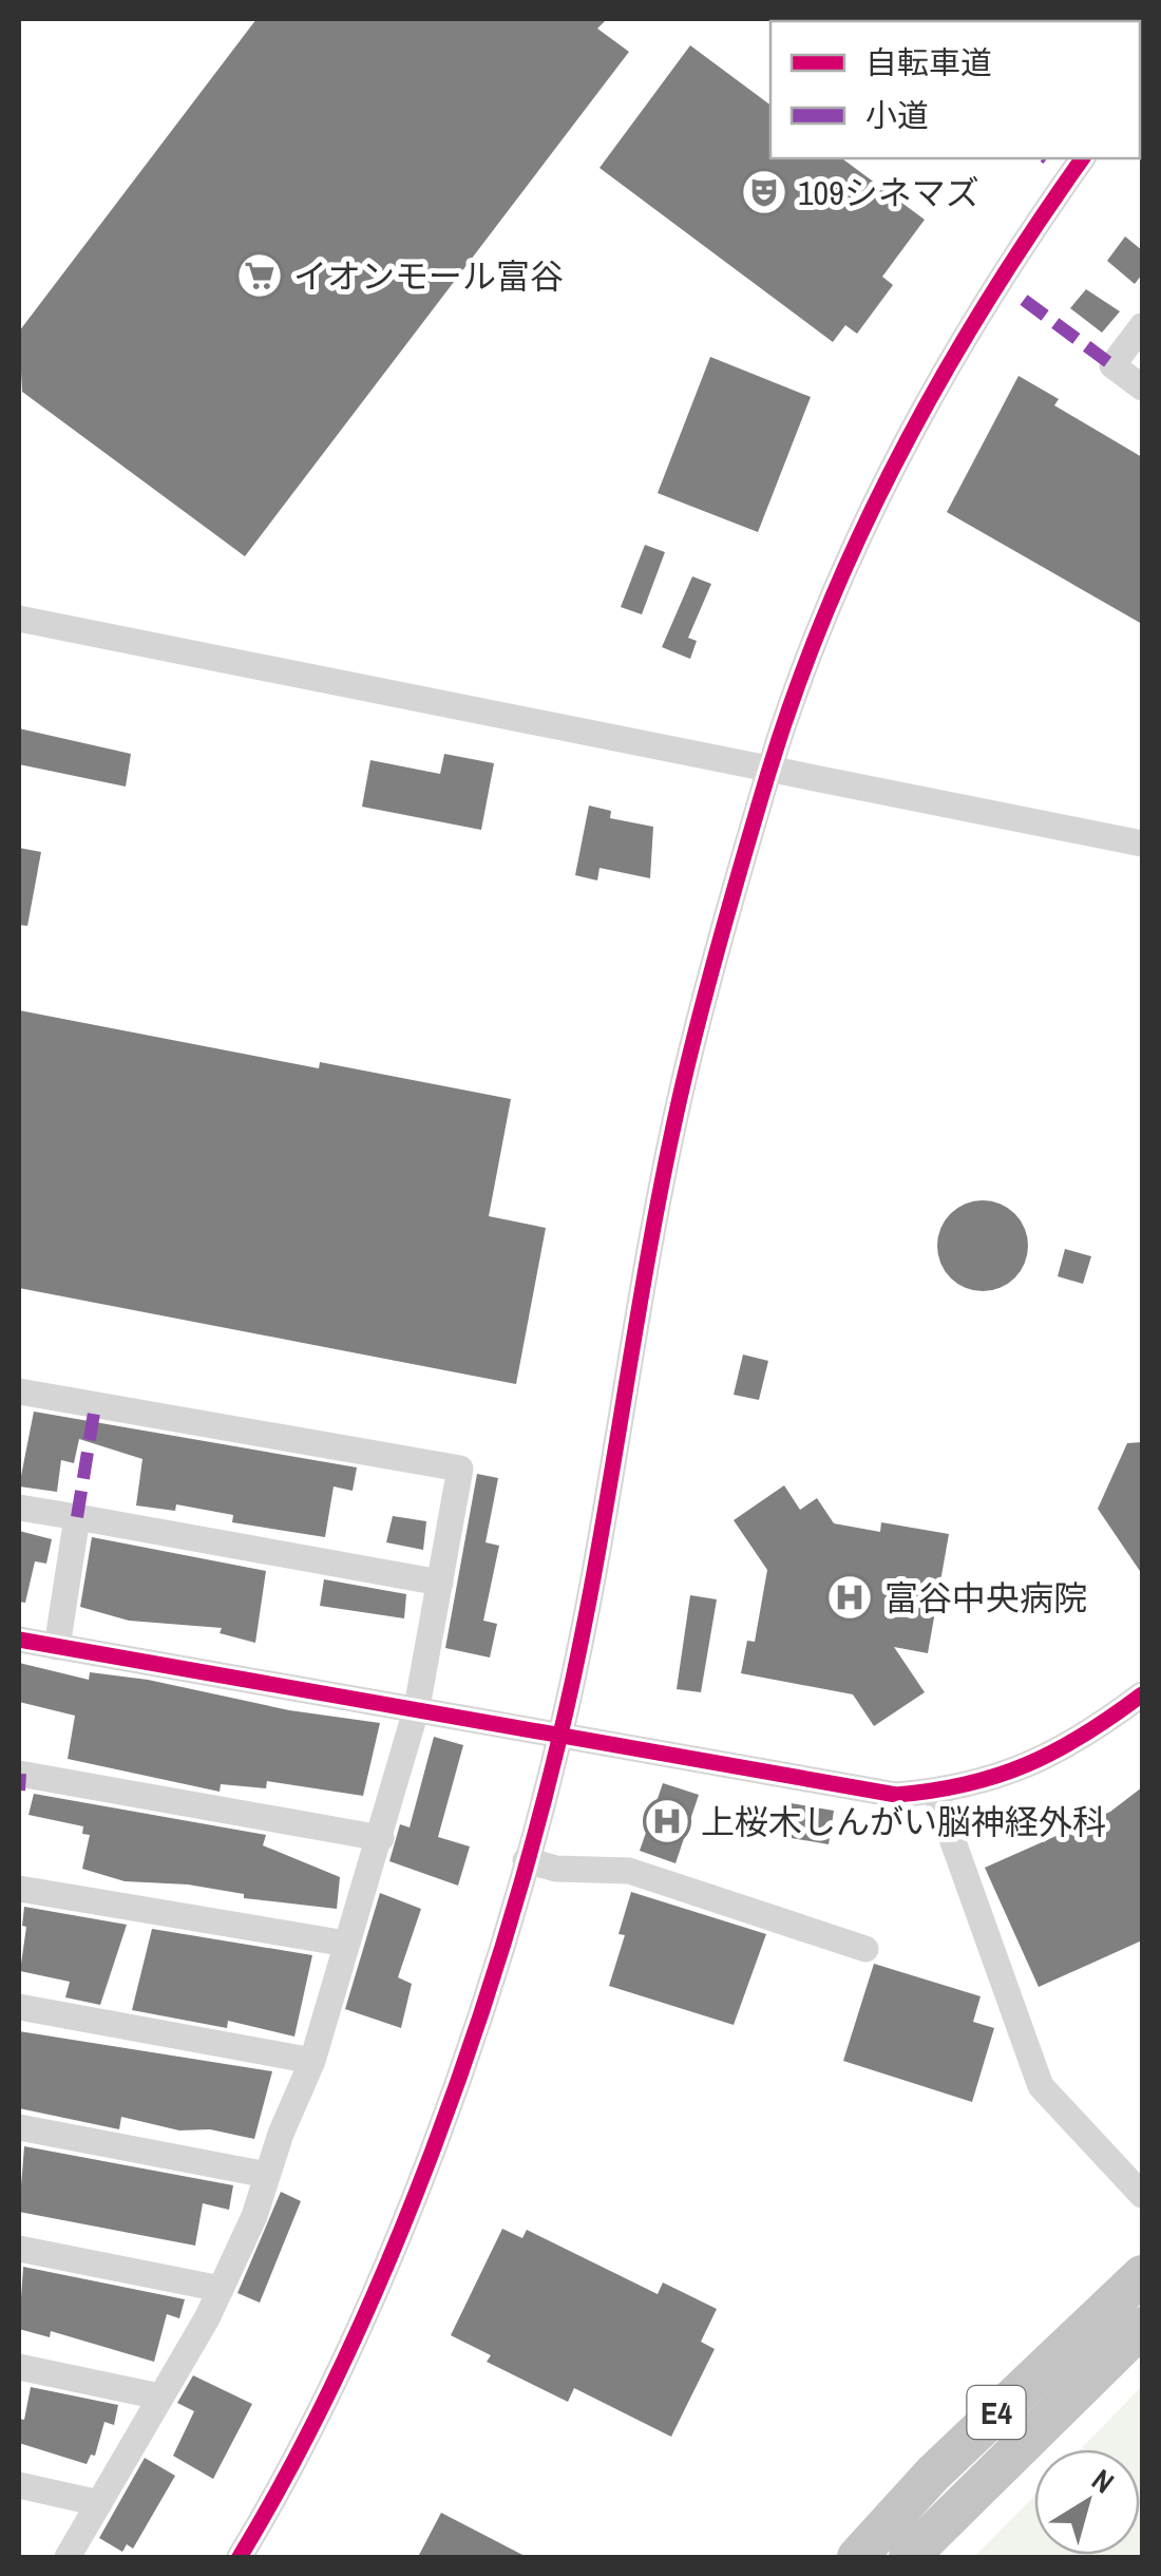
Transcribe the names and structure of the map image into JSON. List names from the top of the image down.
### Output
{
  "streets": {
    "highway": ["E4"]
  },
  "places": {
    "theatre": ["109シネマズ"],
    "supermarket": ["イオンモール富谷"],
    "hospital": ["富谷中央病院", "上桜木しんがい脳神経外科"]
  },
  "legend": ["自転車道", "小道"],
  "north": "top right"
}
